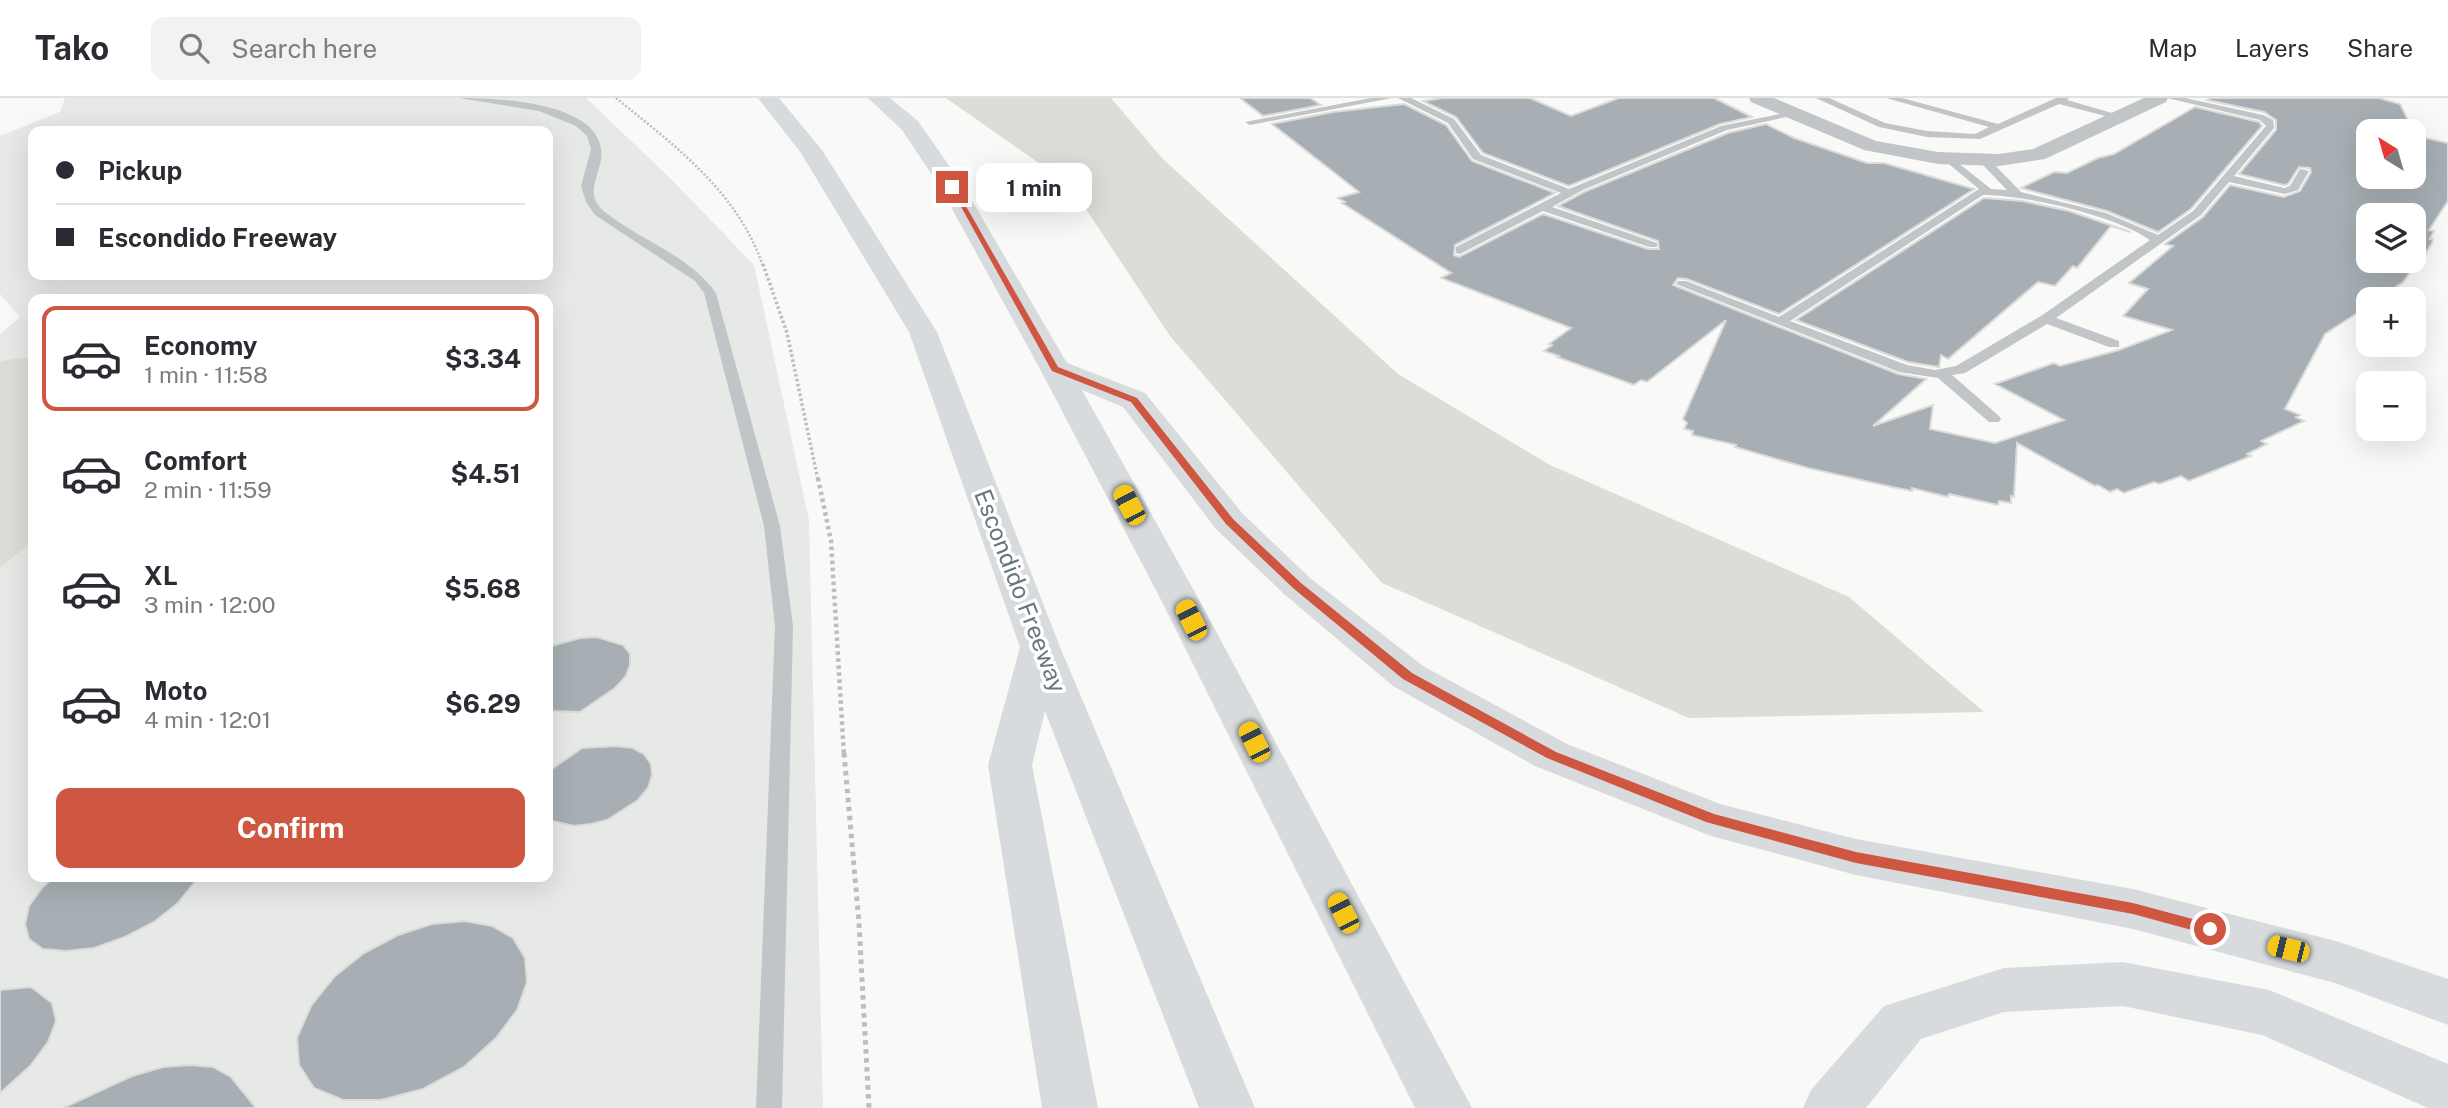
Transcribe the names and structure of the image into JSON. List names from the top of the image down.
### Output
{
  "streets": {
    "highway": ["Escondido Freeway"]
  },
  "north": "top left",
  "page": {
    "header": "Tako",
    "search": "Search here",
    "nav": ["Map", "Layers", "Share"],
    "map_buttons": ["+", "−"],
    "banner": ["Pickup", "Escondido Freeway"],
    "bubble": "1 min",
    "list": [
      {
        "name": "Economy",
        "note": "1 min · 11:58",
        "value": "$3.34"
      },
      {
        "name": "Comfort",
        "note": "2 min · 11:59",
        "value": "$4.51"
      },
      {
        "name": "XL",
        "note": "3 min · 12:00",
        "value": "$5.68"
      },
      {
        "name": "Moto",
        "note": "4 min · 12:01",
        "value": "$6.29"
      }
    ],
    "buttons": "Confirm"
  }
}
